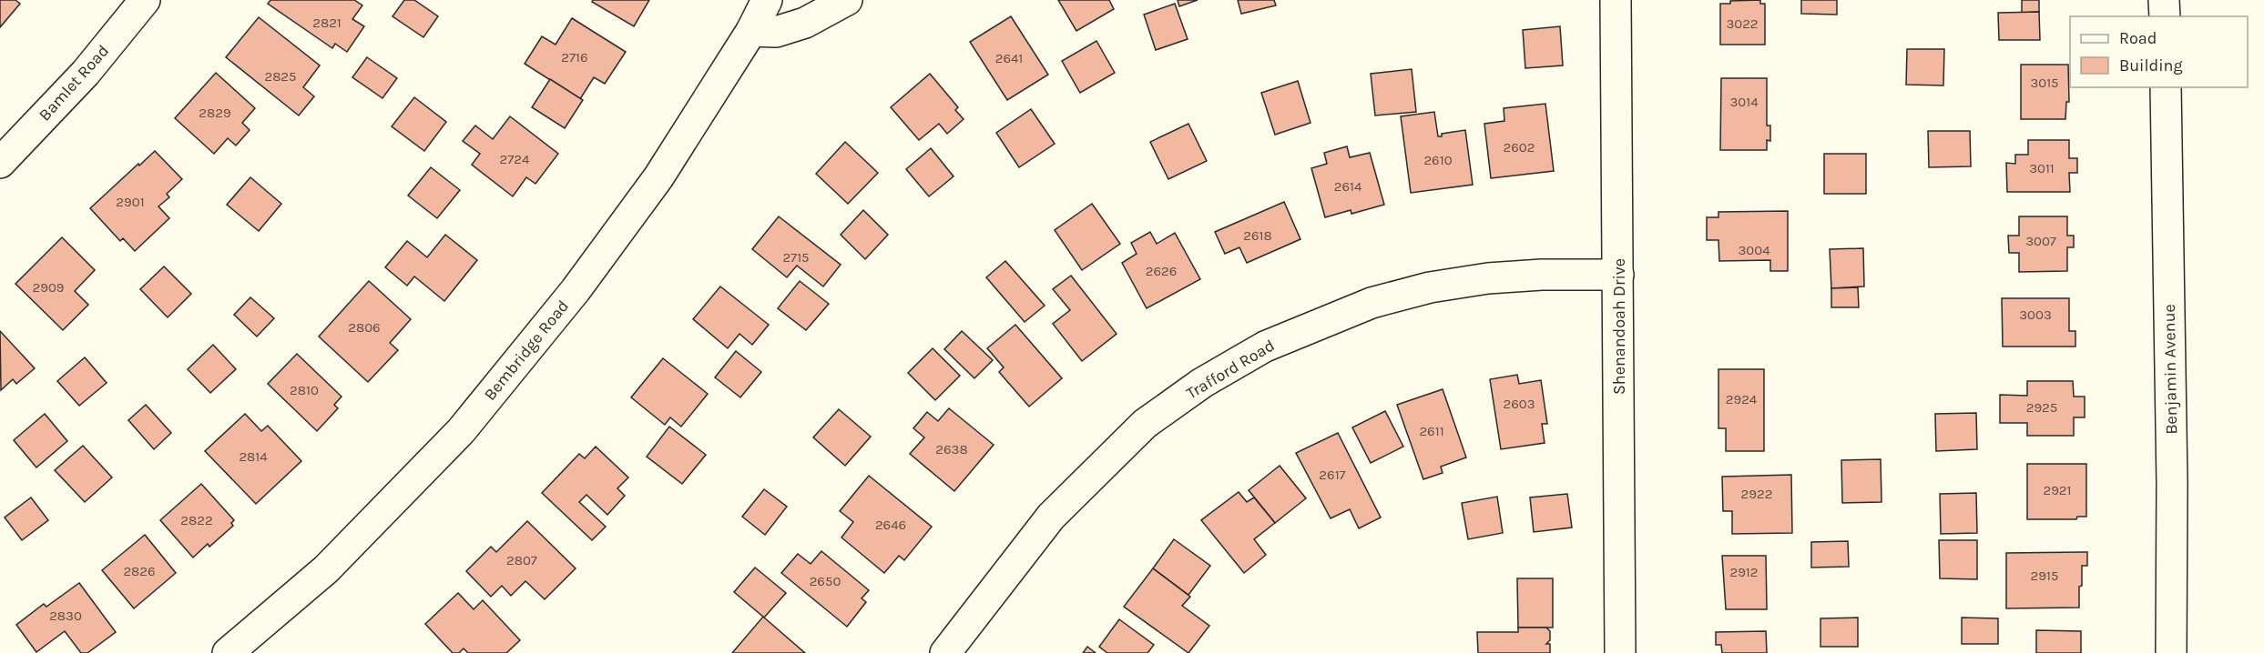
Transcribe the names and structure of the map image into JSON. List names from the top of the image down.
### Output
{
  "streets": {
    "street": [
      "Bamlet Road",
      "Shenandoah Drive",
      "Bembridge Road",
      "Trafford Road",
      "Benjamin Avenue"
    ]
  },
  "crossings": [
    ["Shenandoah Drive", "Trafford Road"]
  ],
  "house_numbers": [
    "2821",
    "3022",
    "2716",
    "2641",
    "2825",
    "3015",
    "3014",
    "2829",
    "2602",
    "2724",
    "2610",
    "3011",
    "2614",
    "2901",
    "2618",
    "3007",
    "3004",
    "2715",
    "2626",
    "2909",
    "3003",
    "2806",
    "2810",
    "2924",
    "2603",
    "2925",
    "2611",
    "2638",
    "2814",
    "2617",
    "2921",
    "2922",
    "2822",
    "2646",
    "2807",
    "2826",
    "2912",
    "2915",
    "2650",
    "2830"
  ],
  "legend": ["Road", "Building"]
}
